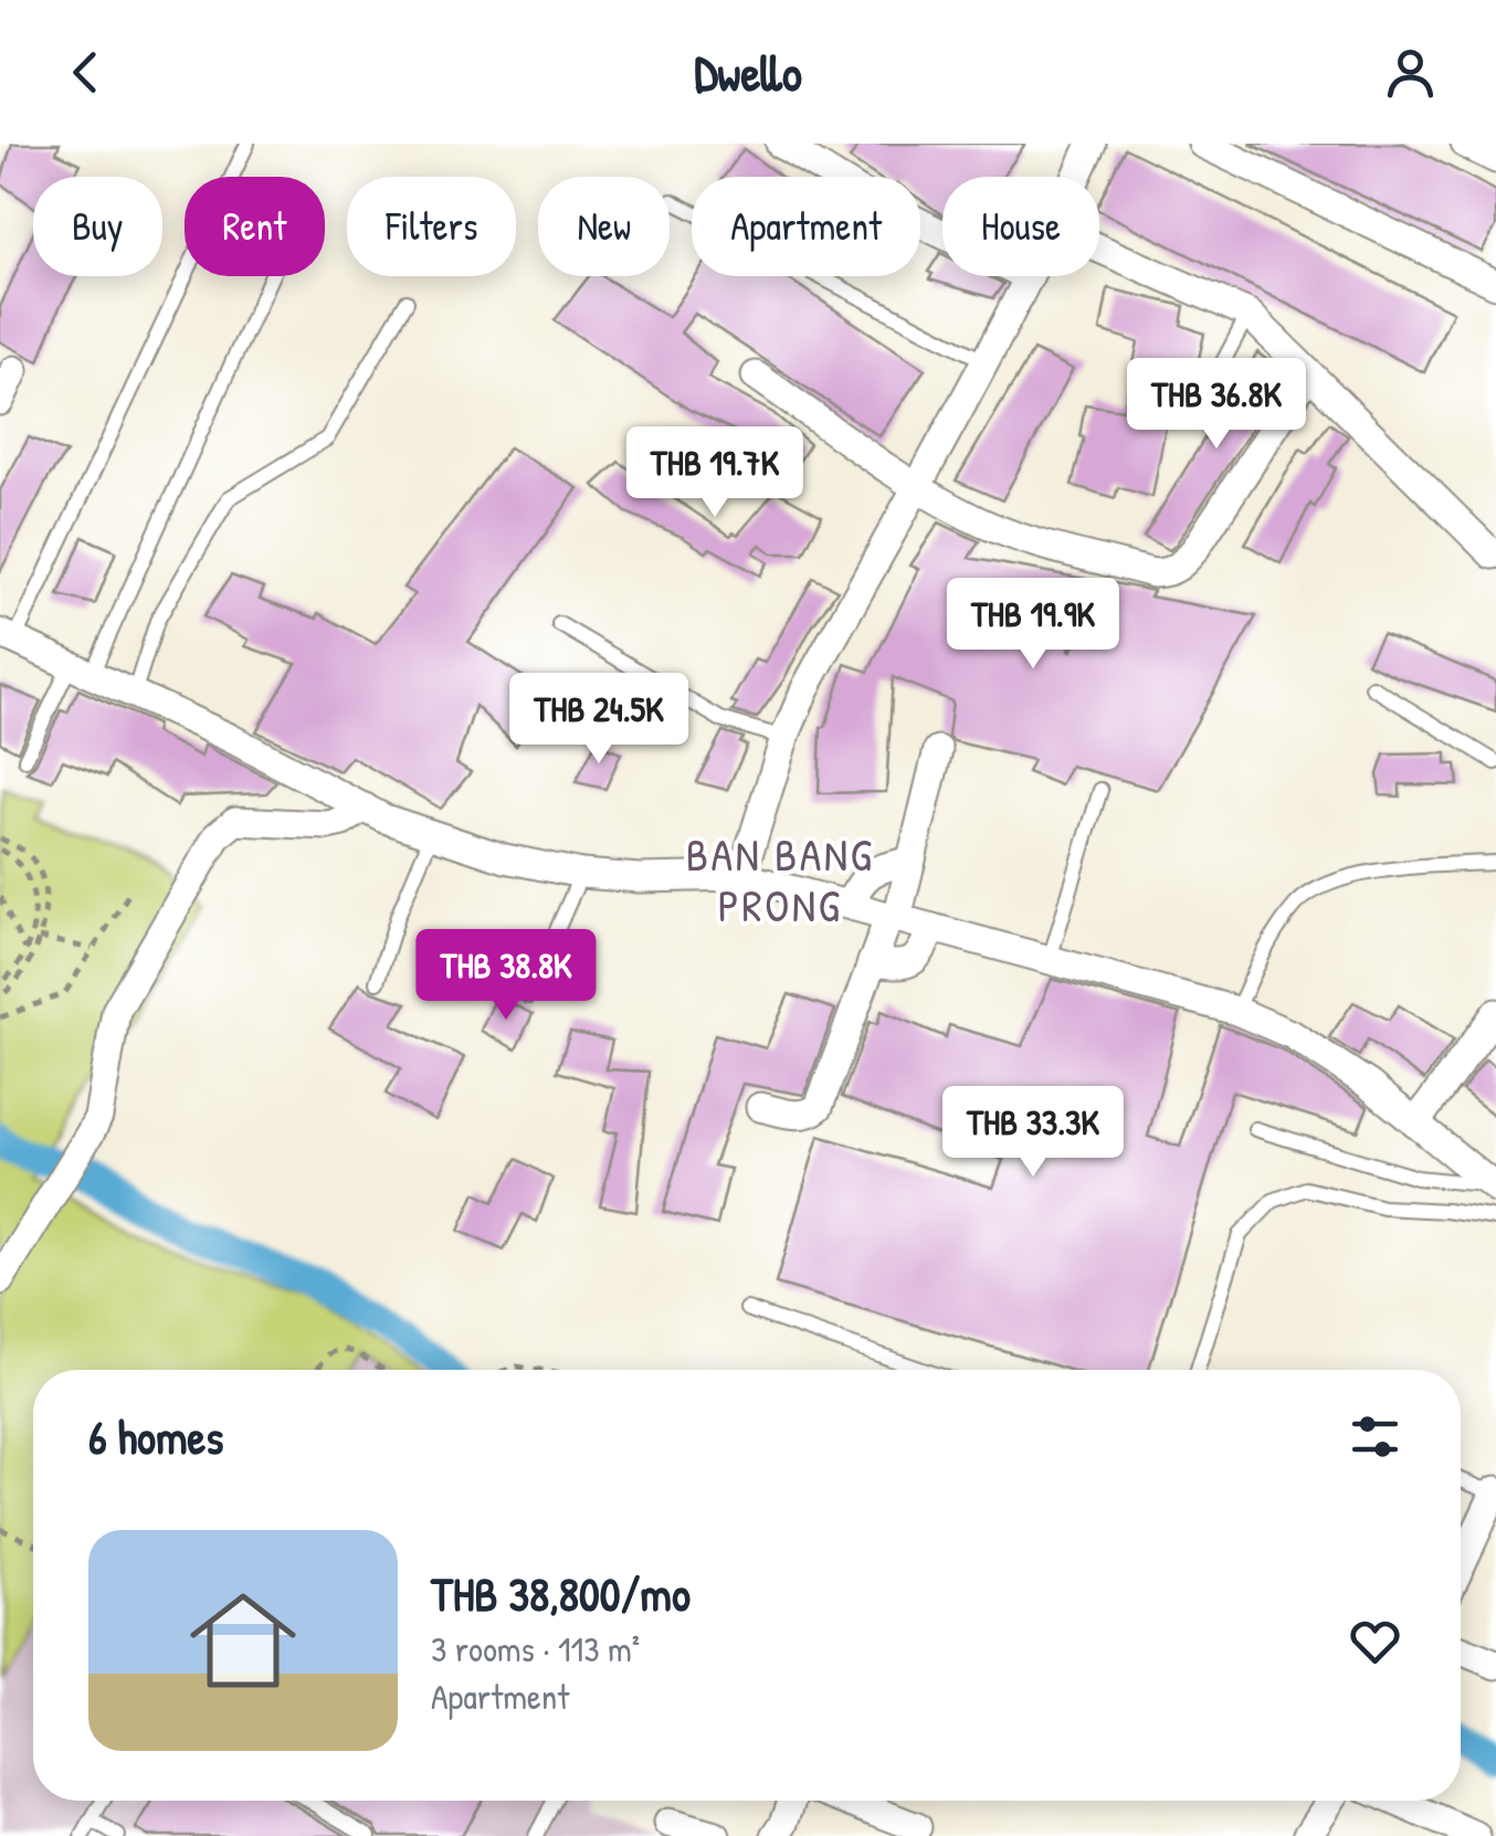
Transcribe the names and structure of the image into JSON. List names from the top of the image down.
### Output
{
  "districts": ["BAN BANG PRONG"],
  "page": {
    "header": "Dwello",
    "chip": [
      "Buy",
      "Rent",
      "Filters",
      "New",
      "Apartment",
      "House"
    ],
    "price": [
      "THB 36.8K",
      "THB 19.7K",
      "THB 19.9K",
      "THB 24.5K",
      "THB 38.8K",
      "THB 33.3K"
    ],
    "heading": "6 homes",
    "list": [
      {
        "name": "THB 38,800/mo",
        "note": "3 rooms · 113 m² · Apartment"
      }
    ]
  }
}
